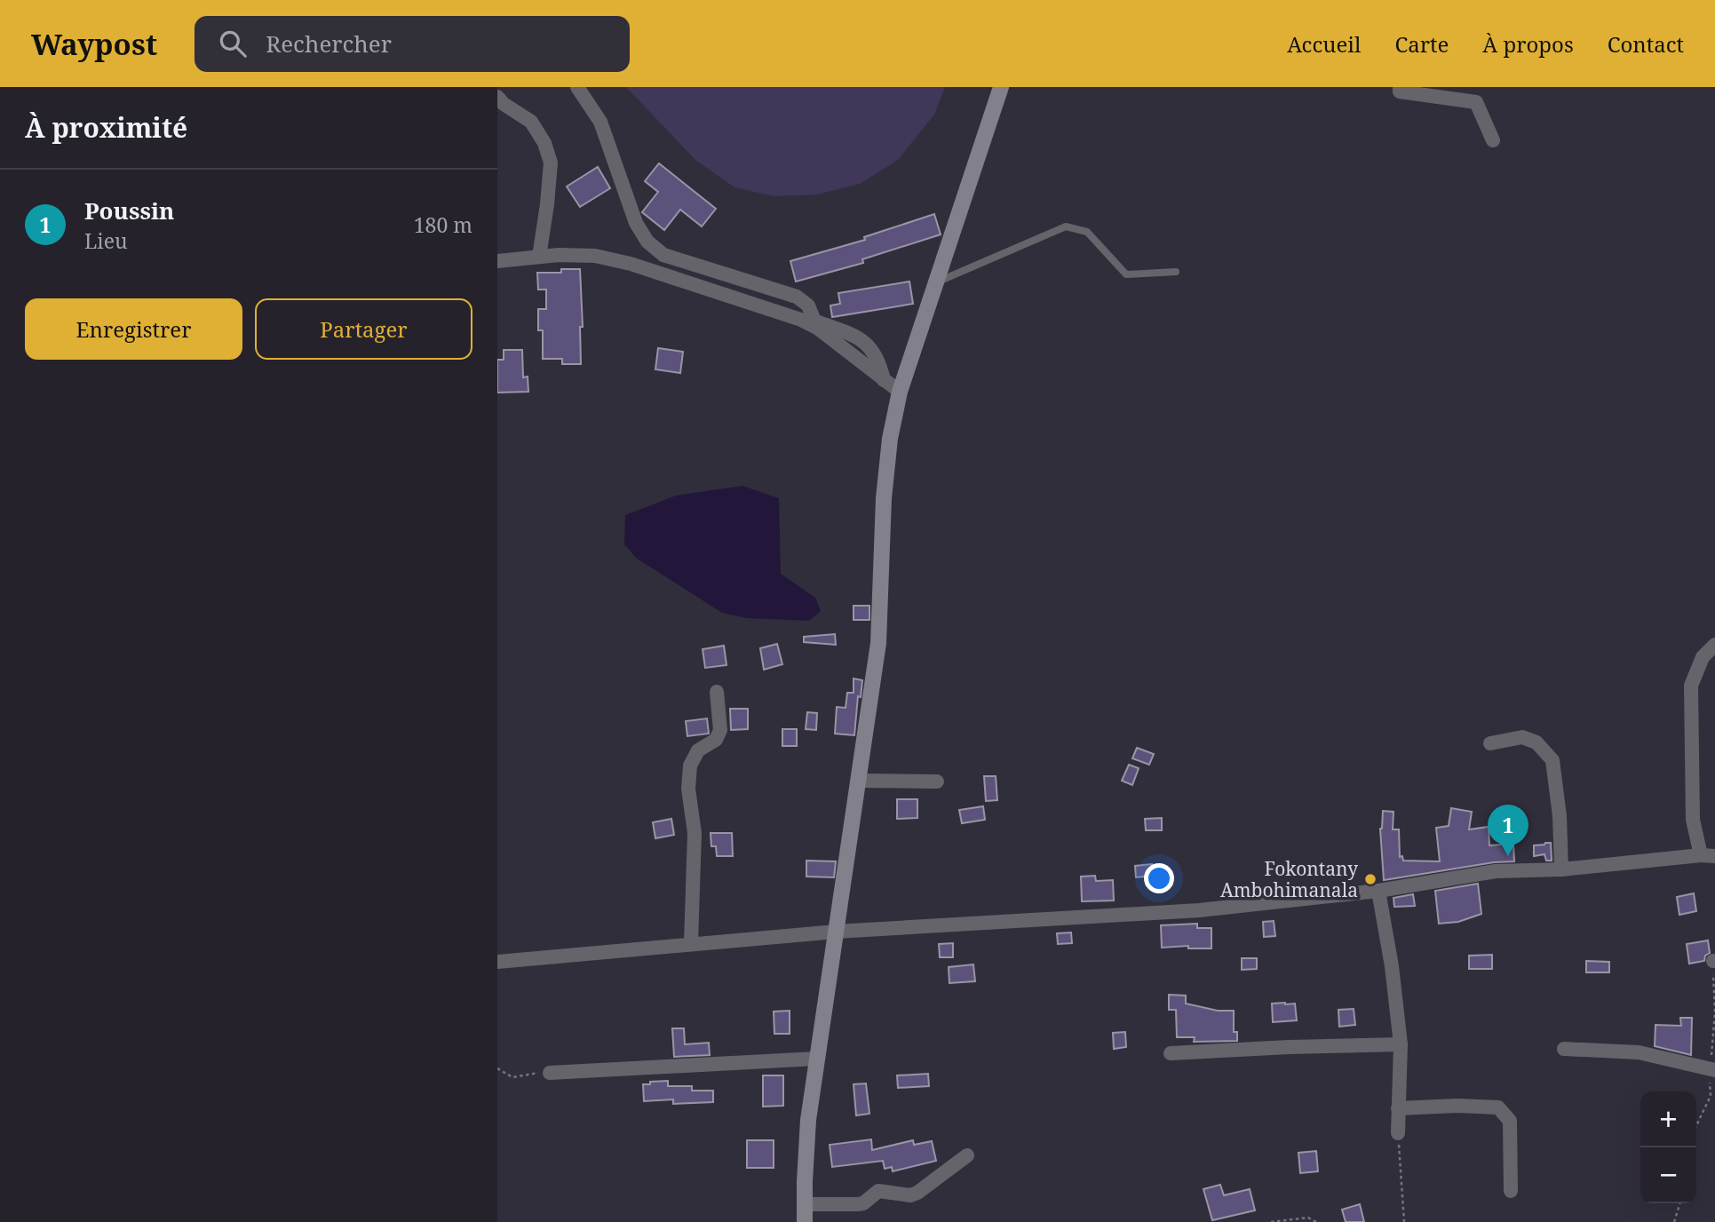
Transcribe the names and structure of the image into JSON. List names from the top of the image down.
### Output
{
  "places": ["Fokontany Ambohimanala"],
  "page": {
    "header": "Waypost",
    "search": "Rechercher",
    "nav": [
      "Accueil",
      "Carte",
      "À propos",
      "Contact"
    ],
    "heading": "À proximité",
    "list": [
      {
        "mark": "1",
        "name": "Poussin",
        "note": "Lieu",
        "value": "180 m"
      }
    ],
    "buttons": ["Enregistrer", "Partager"],
    "pins": "1",
    "map_buttons": ["+", "−"]
  }
}
